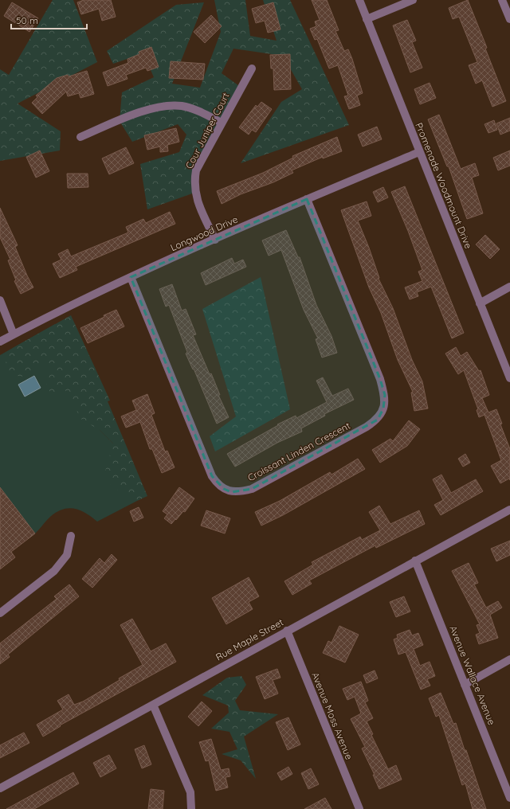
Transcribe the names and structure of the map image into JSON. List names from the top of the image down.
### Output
{
  "streets": {
    "street": [
      "Cour Juniper Court",
      "Promenade Woodmount Drive",
      "Longwood Drive",
      "Croissant Linden Crescent",
      "Rue Maple Street",
      "Avenue Wallace Avenue",
      "Avenue Moss Avenue"
    ]
  },
  "crossings": [
    ["Cour Juniper Court", "Longwood Drive"],
    ["Promenade Woodmount Drive", "Longwood Drive"],
    ["Longwood Drive", "Croissant Linden Crescent"],
    ["Rue Maple Street", "Avenue Wallace Avenue"],
    ["Rue Maple Street", "Avenue Moss Avenue"]
  ],
  "scale_bar": "50 m"
}
